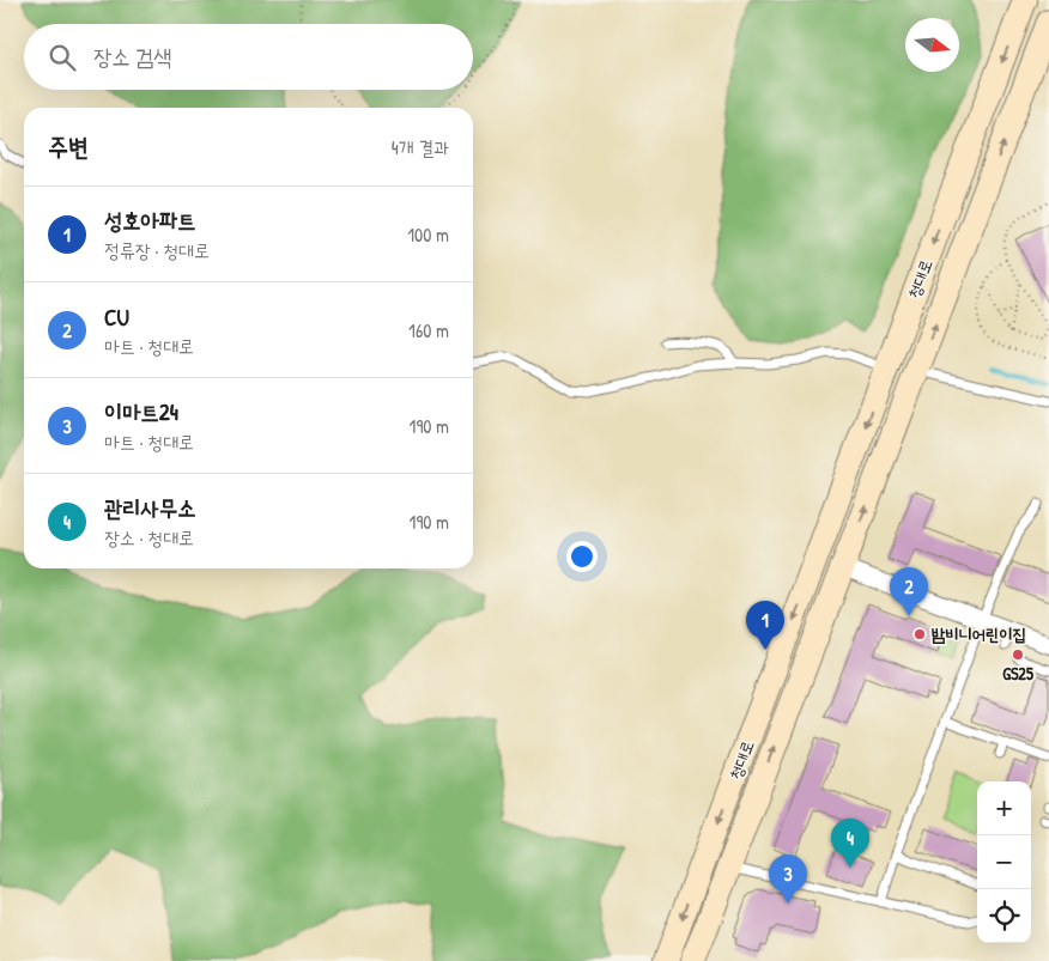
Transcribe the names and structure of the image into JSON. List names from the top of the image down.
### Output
{
  "streets": {
    "street": ["청대로"]
  },
  "places": ["밤비니어린이집", "GS25"],
  "north": "right",
  "page": {
    "search": "장소 검색",
    "heading": ["주변", "4개 결과"],
    "list": [
      {
        "mark": "1",
        "name": "성호아파트",
        "note": "정류장 · 청대로",
        "value": "100 m"
      },
      {
        "mark": "2",
        "name": "CU",
        "note": "마트 · 청대로",
        "value": "160 m"
      },
      {
        "mark": "3",
        "name": "이마트24",
        "note": "마트 · 청대로",
        "value": "190 m"
      },
      {
        "mark": "4",
        "name": "관리사무소",
        "note": "장소 · 청대로",
        "value": "190 m"
      }
    ],
    "pins": [
      "2",
      "1",
      "4",
      "3"
    ],
    "map_buttons": ["+", "−"]
  }
}
